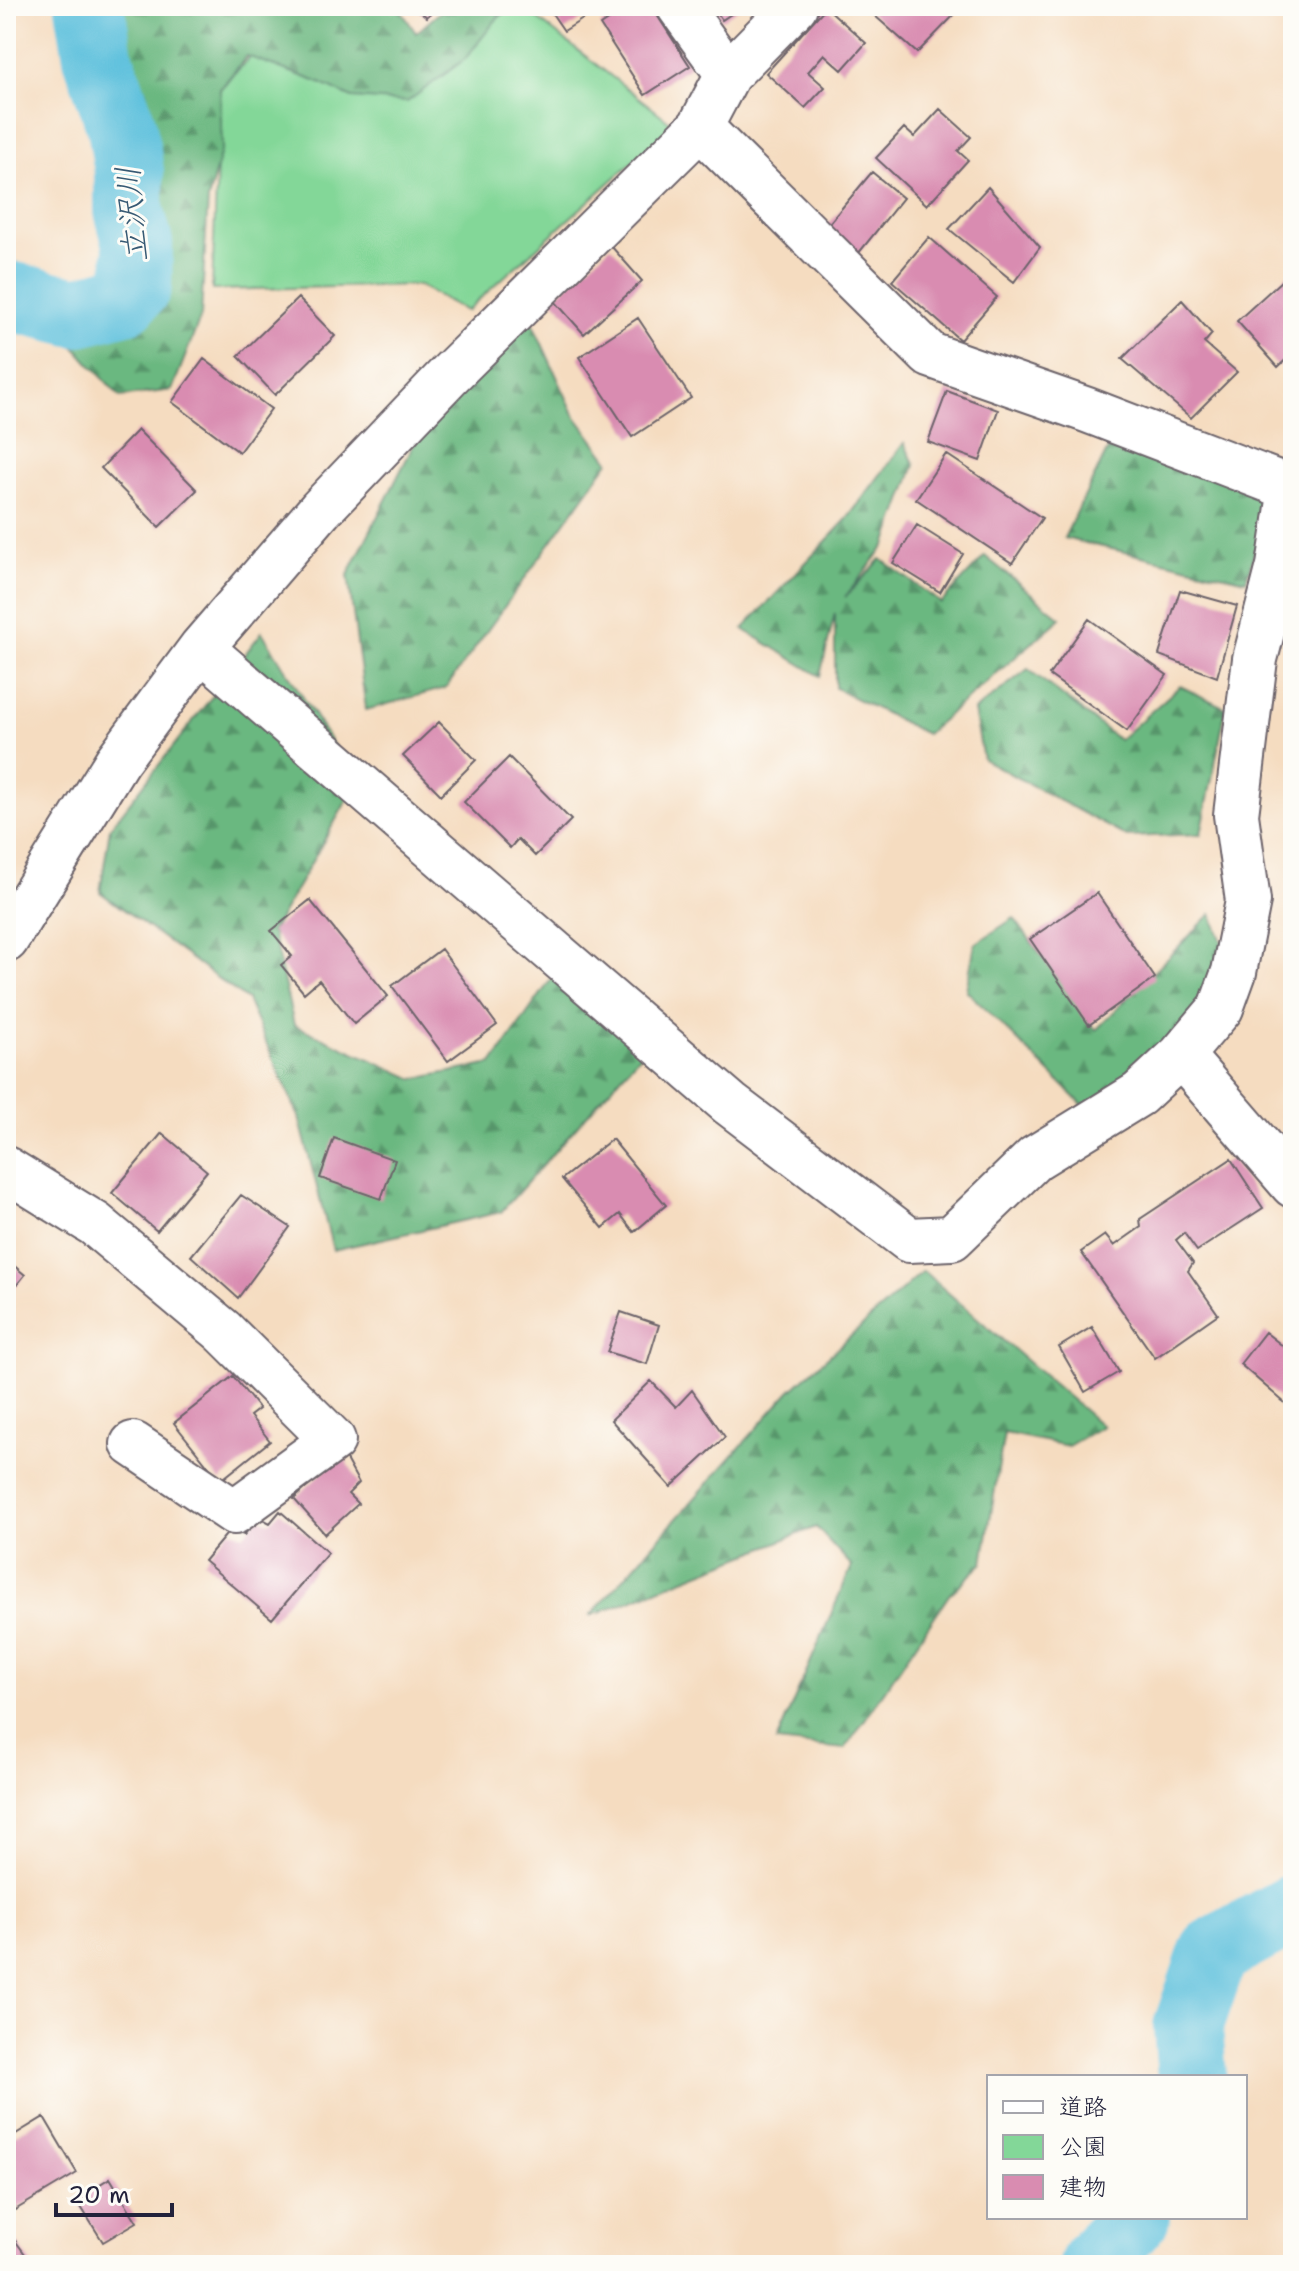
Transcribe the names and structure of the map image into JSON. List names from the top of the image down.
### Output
{
  "water": ["立沢川"],
  "legend": ["道路", "公園", "建物"],
  "scale_bar": "20 m"
}
